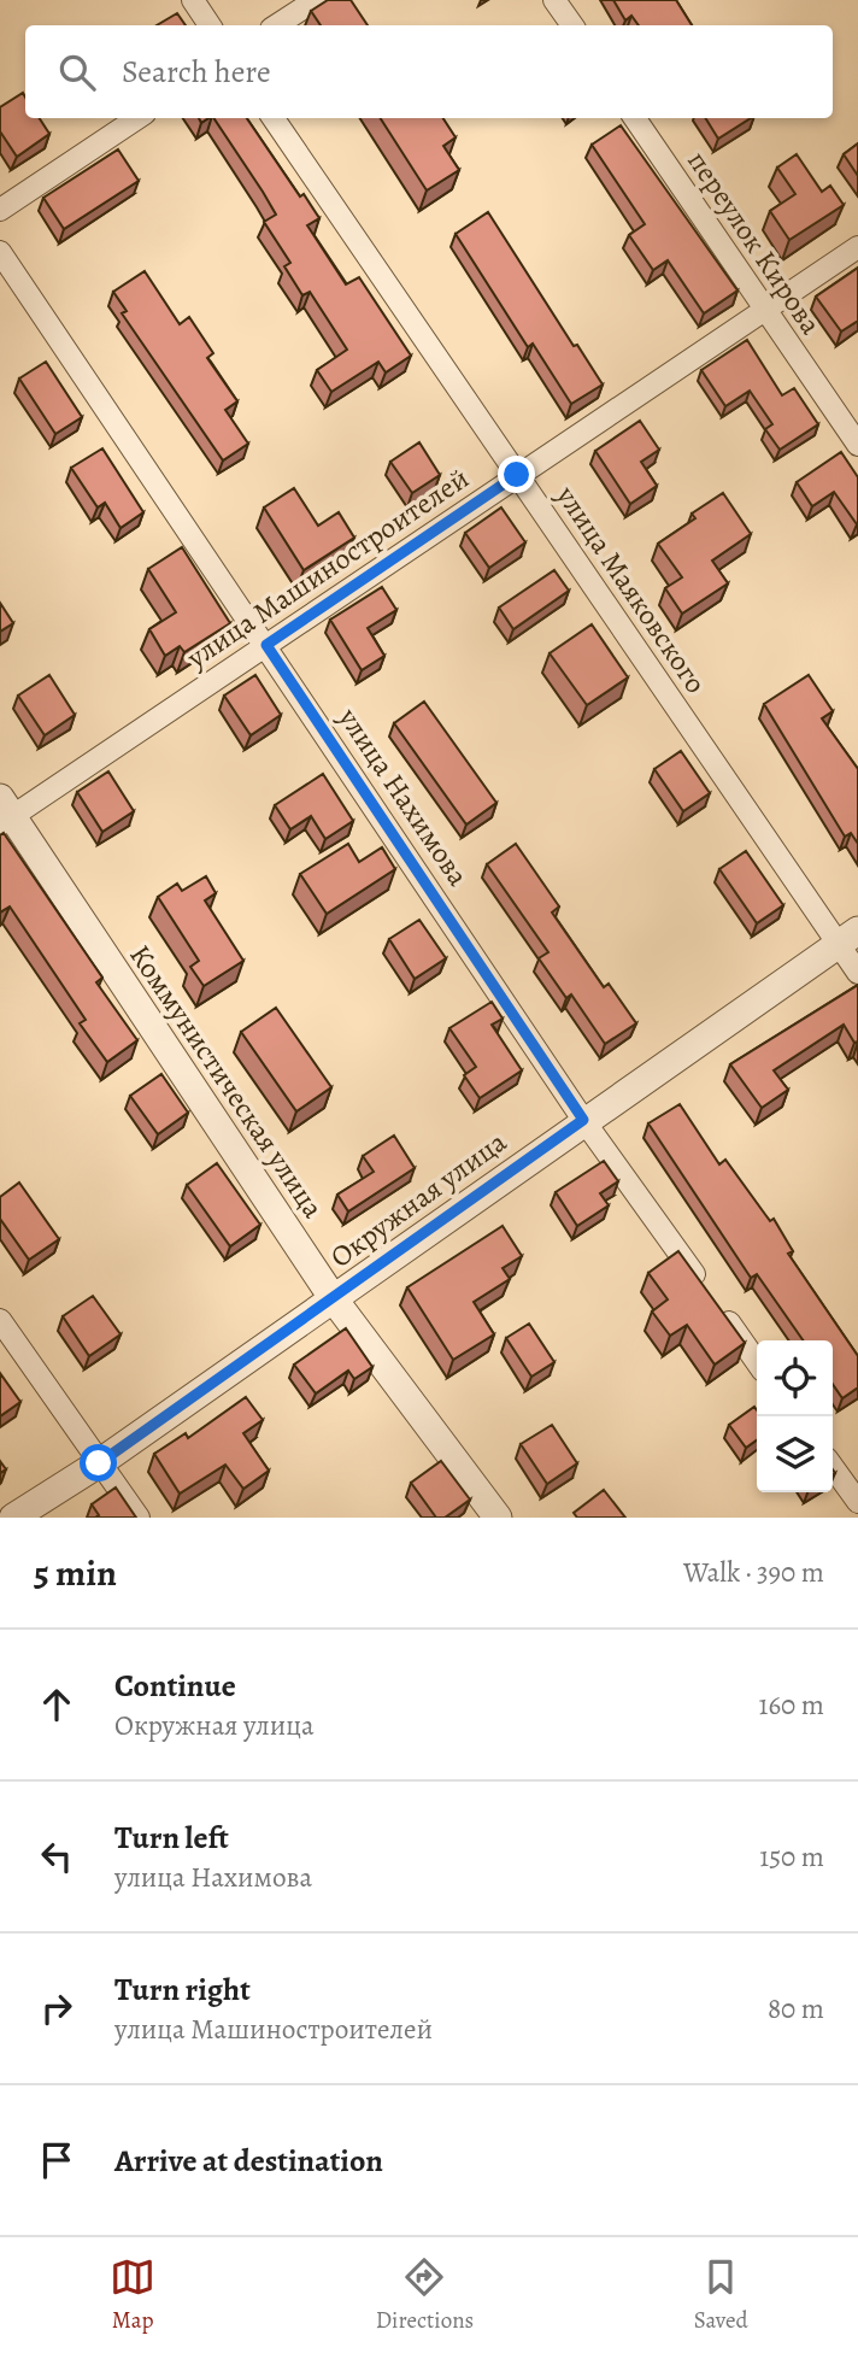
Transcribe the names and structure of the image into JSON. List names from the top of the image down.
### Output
{
  "streets": {
    "street": [
      "переулок Кирова",
      "улица Машиностроителей",
      "улица Маяковского",
      "улица Нахимова",
      "Коммунистическая улица",
      "Окружная улица"
    ]
  },
  "crossings": [
    ["переулок Кирова", "улица Машиностроителей"],
    ["улица Машиностроителей", "улица Маяковского"],
    ["улица Машиностроителей", "улица Нахимова"],
    ["улица Машиностроителей", "Коммунистическая улица"],
    ["улица Маяковского", "Окружная улица"],
    ["улица Нахимова", "Окружная улица"],
    ["Коммунистическая улица", "Окружная улица"]
  ],
  "page": {
    "search": "Search here",
    "heading": ["5 min", "Walk · 390 m"],
    "list": [
      ["Continue", "Окружная улица", "160 m"],
      ["Turn left", "улица Нахимова", "150 m"],
      ["Turn right", "улица Машиностроителей", "80 m"],
      "Arrive at destination"
    ],
    "nav": ["Map", "Directions", "Saved"]
  }
}
